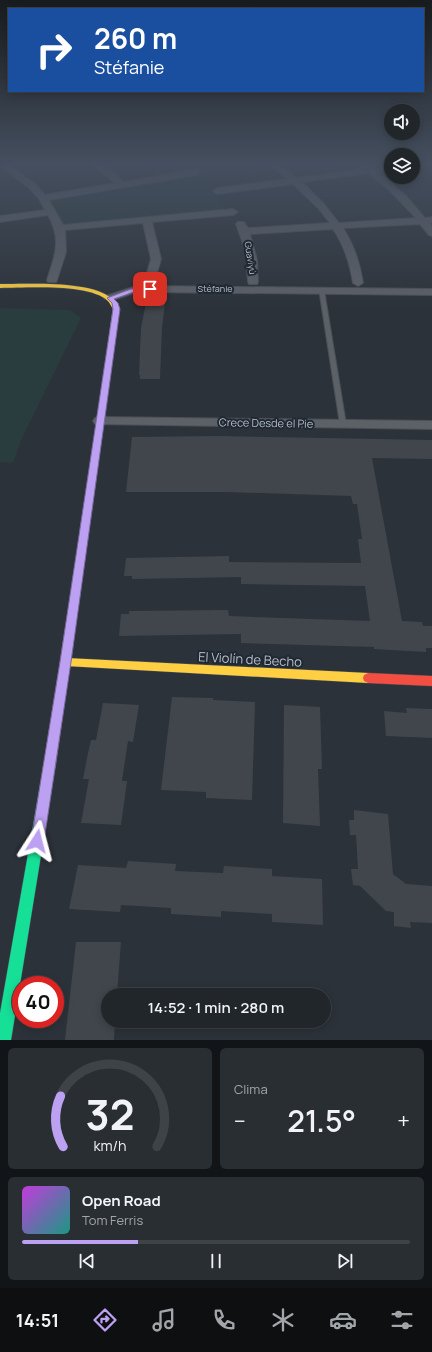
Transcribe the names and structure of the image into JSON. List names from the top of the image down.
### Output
{
  "streets": {
    "street": [
      "Guaviyú",
      "Stéfanie",
      "Crece Desde el Pie",
      "El Violín de Becho"
    ]
  },
  "page": {
    "turn": ["260 m", "Stéfanie"],
    "limit": "40",
    "trip": "14:52 · 1 min · 280 m",
    "tile": "Clima",
    "heat": ["−", "21.5°", "+"],
    "song": ["Open Road", "Tom Ferris"],
    "tabs": "14:51",
    "gauge": ["32", "km/h"]
  }
}
